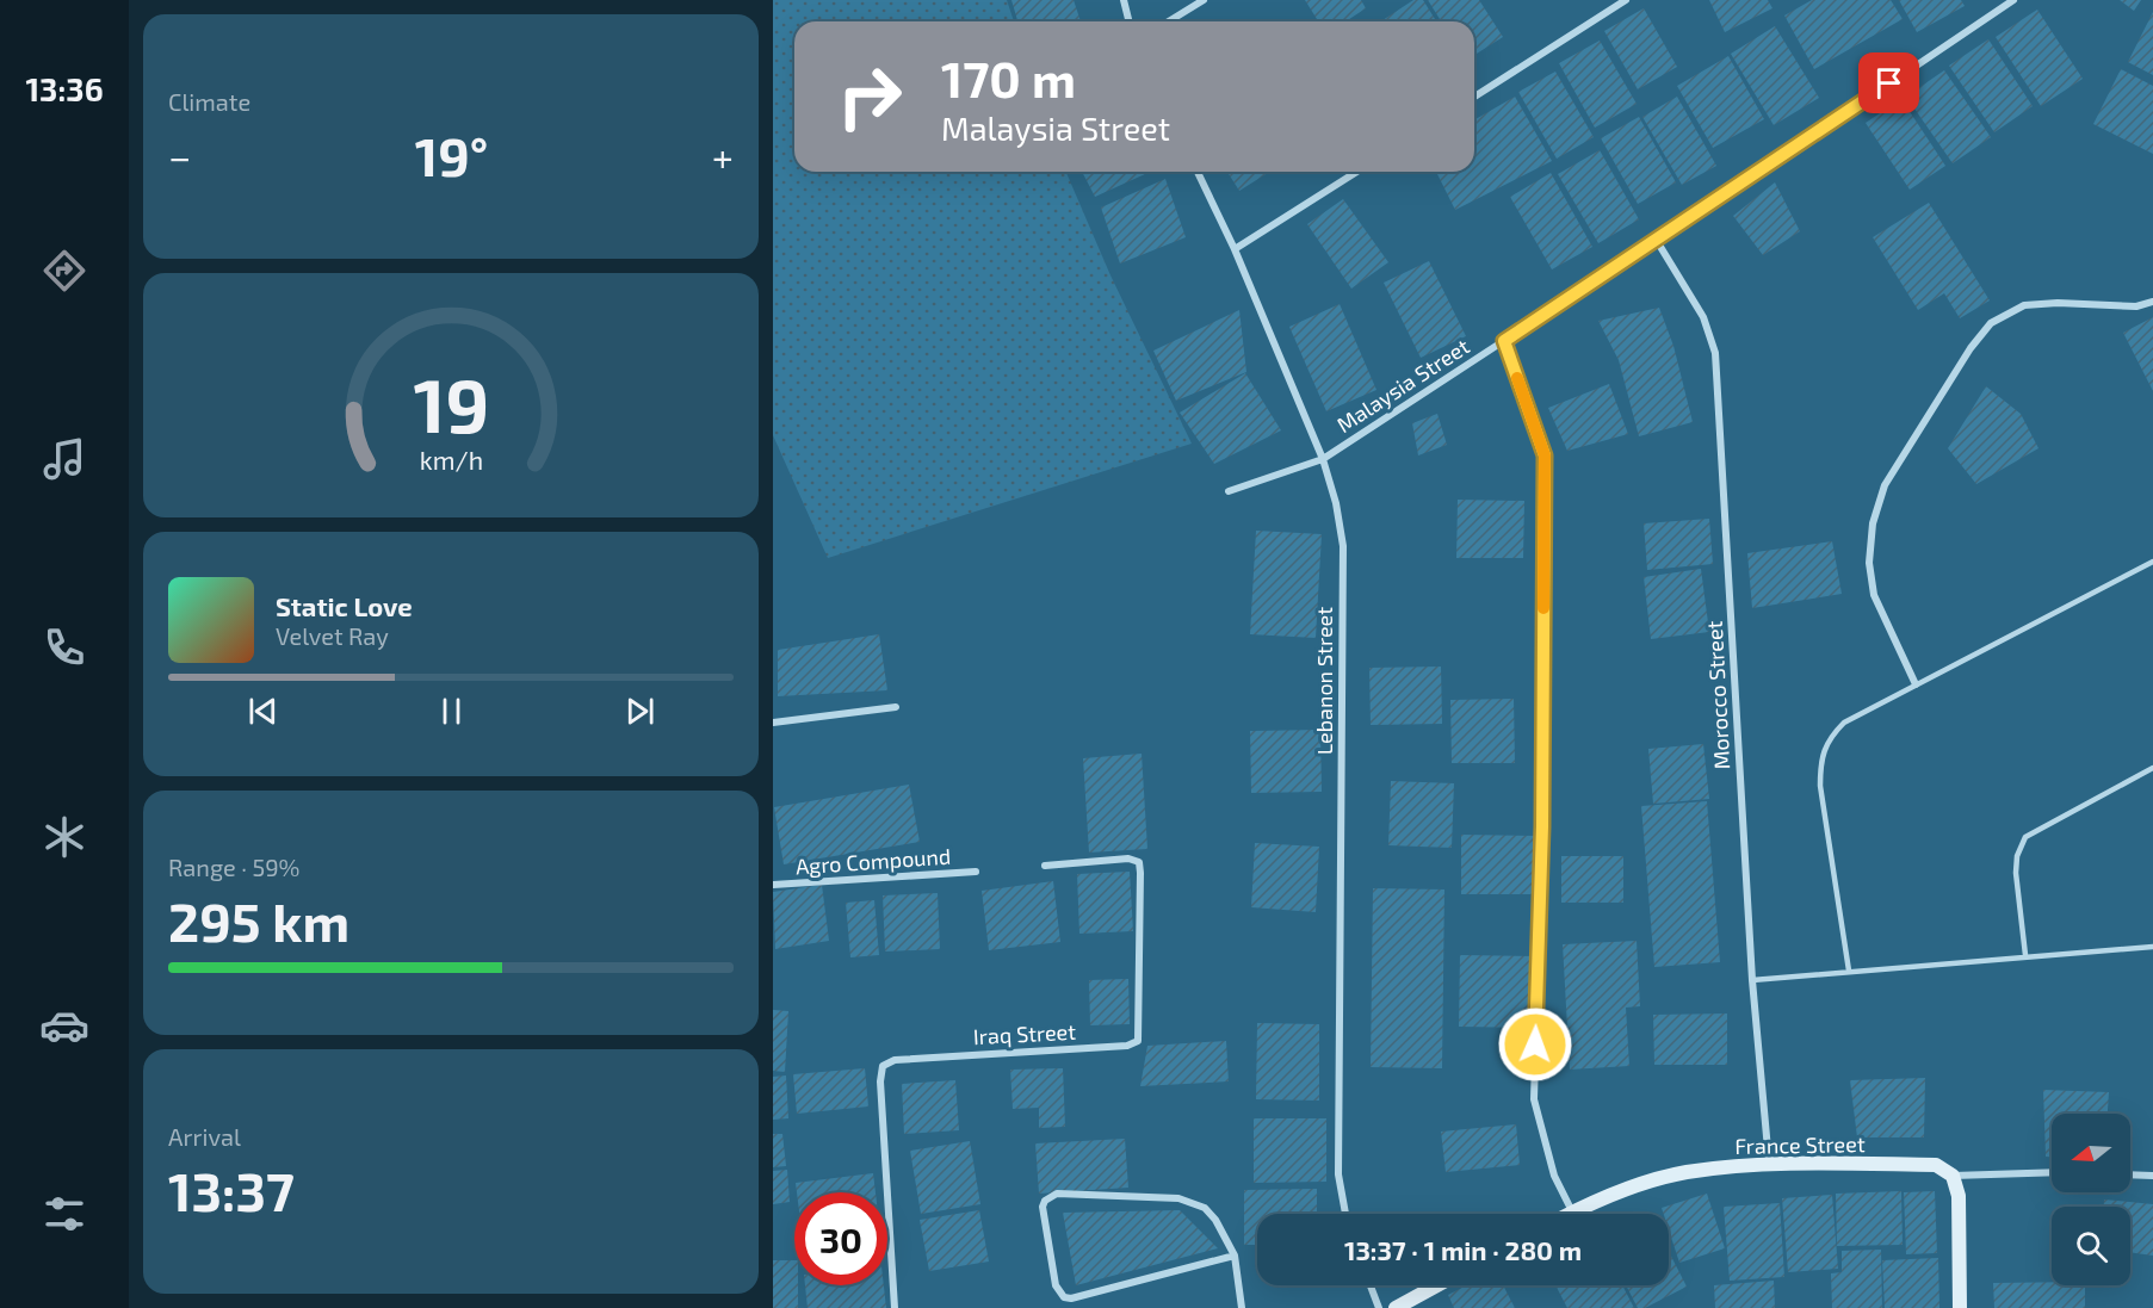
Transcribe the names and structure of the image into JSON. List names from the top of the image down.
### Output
{
  "streets": {
    "main road": ["France Street"],
    "street": [
      "Malaysia Street",
      "Lebanon Street",
      "Morocco Street",
      "Agro Compound",
      "Iraq Street"
    ]
  },
  "crossings": [
    ["Malaysia Street", "Lebanon Street"],
    ["Malaysia Street", "Morocco Street"],
    ["Morocco Street", "France Street"]
  ],
  "north": "left",
  "page": {
    "tabs": "13:36",
    "tile": [
      "Climate",
      ["Range · 59%", "295 km"],
      ["Arrival", "13:37"]
    ],
    "turn": ["170 m", "Malaysia Street"],
    "heat": ["−", "19°", "+"],
    "song": ["Static Love", "Velvet Ray"],
    "limit": "30",
    "trip": "13:37 · 1 min · 280 m",
    "gauge": ["19", "km/h"]
  }
}
